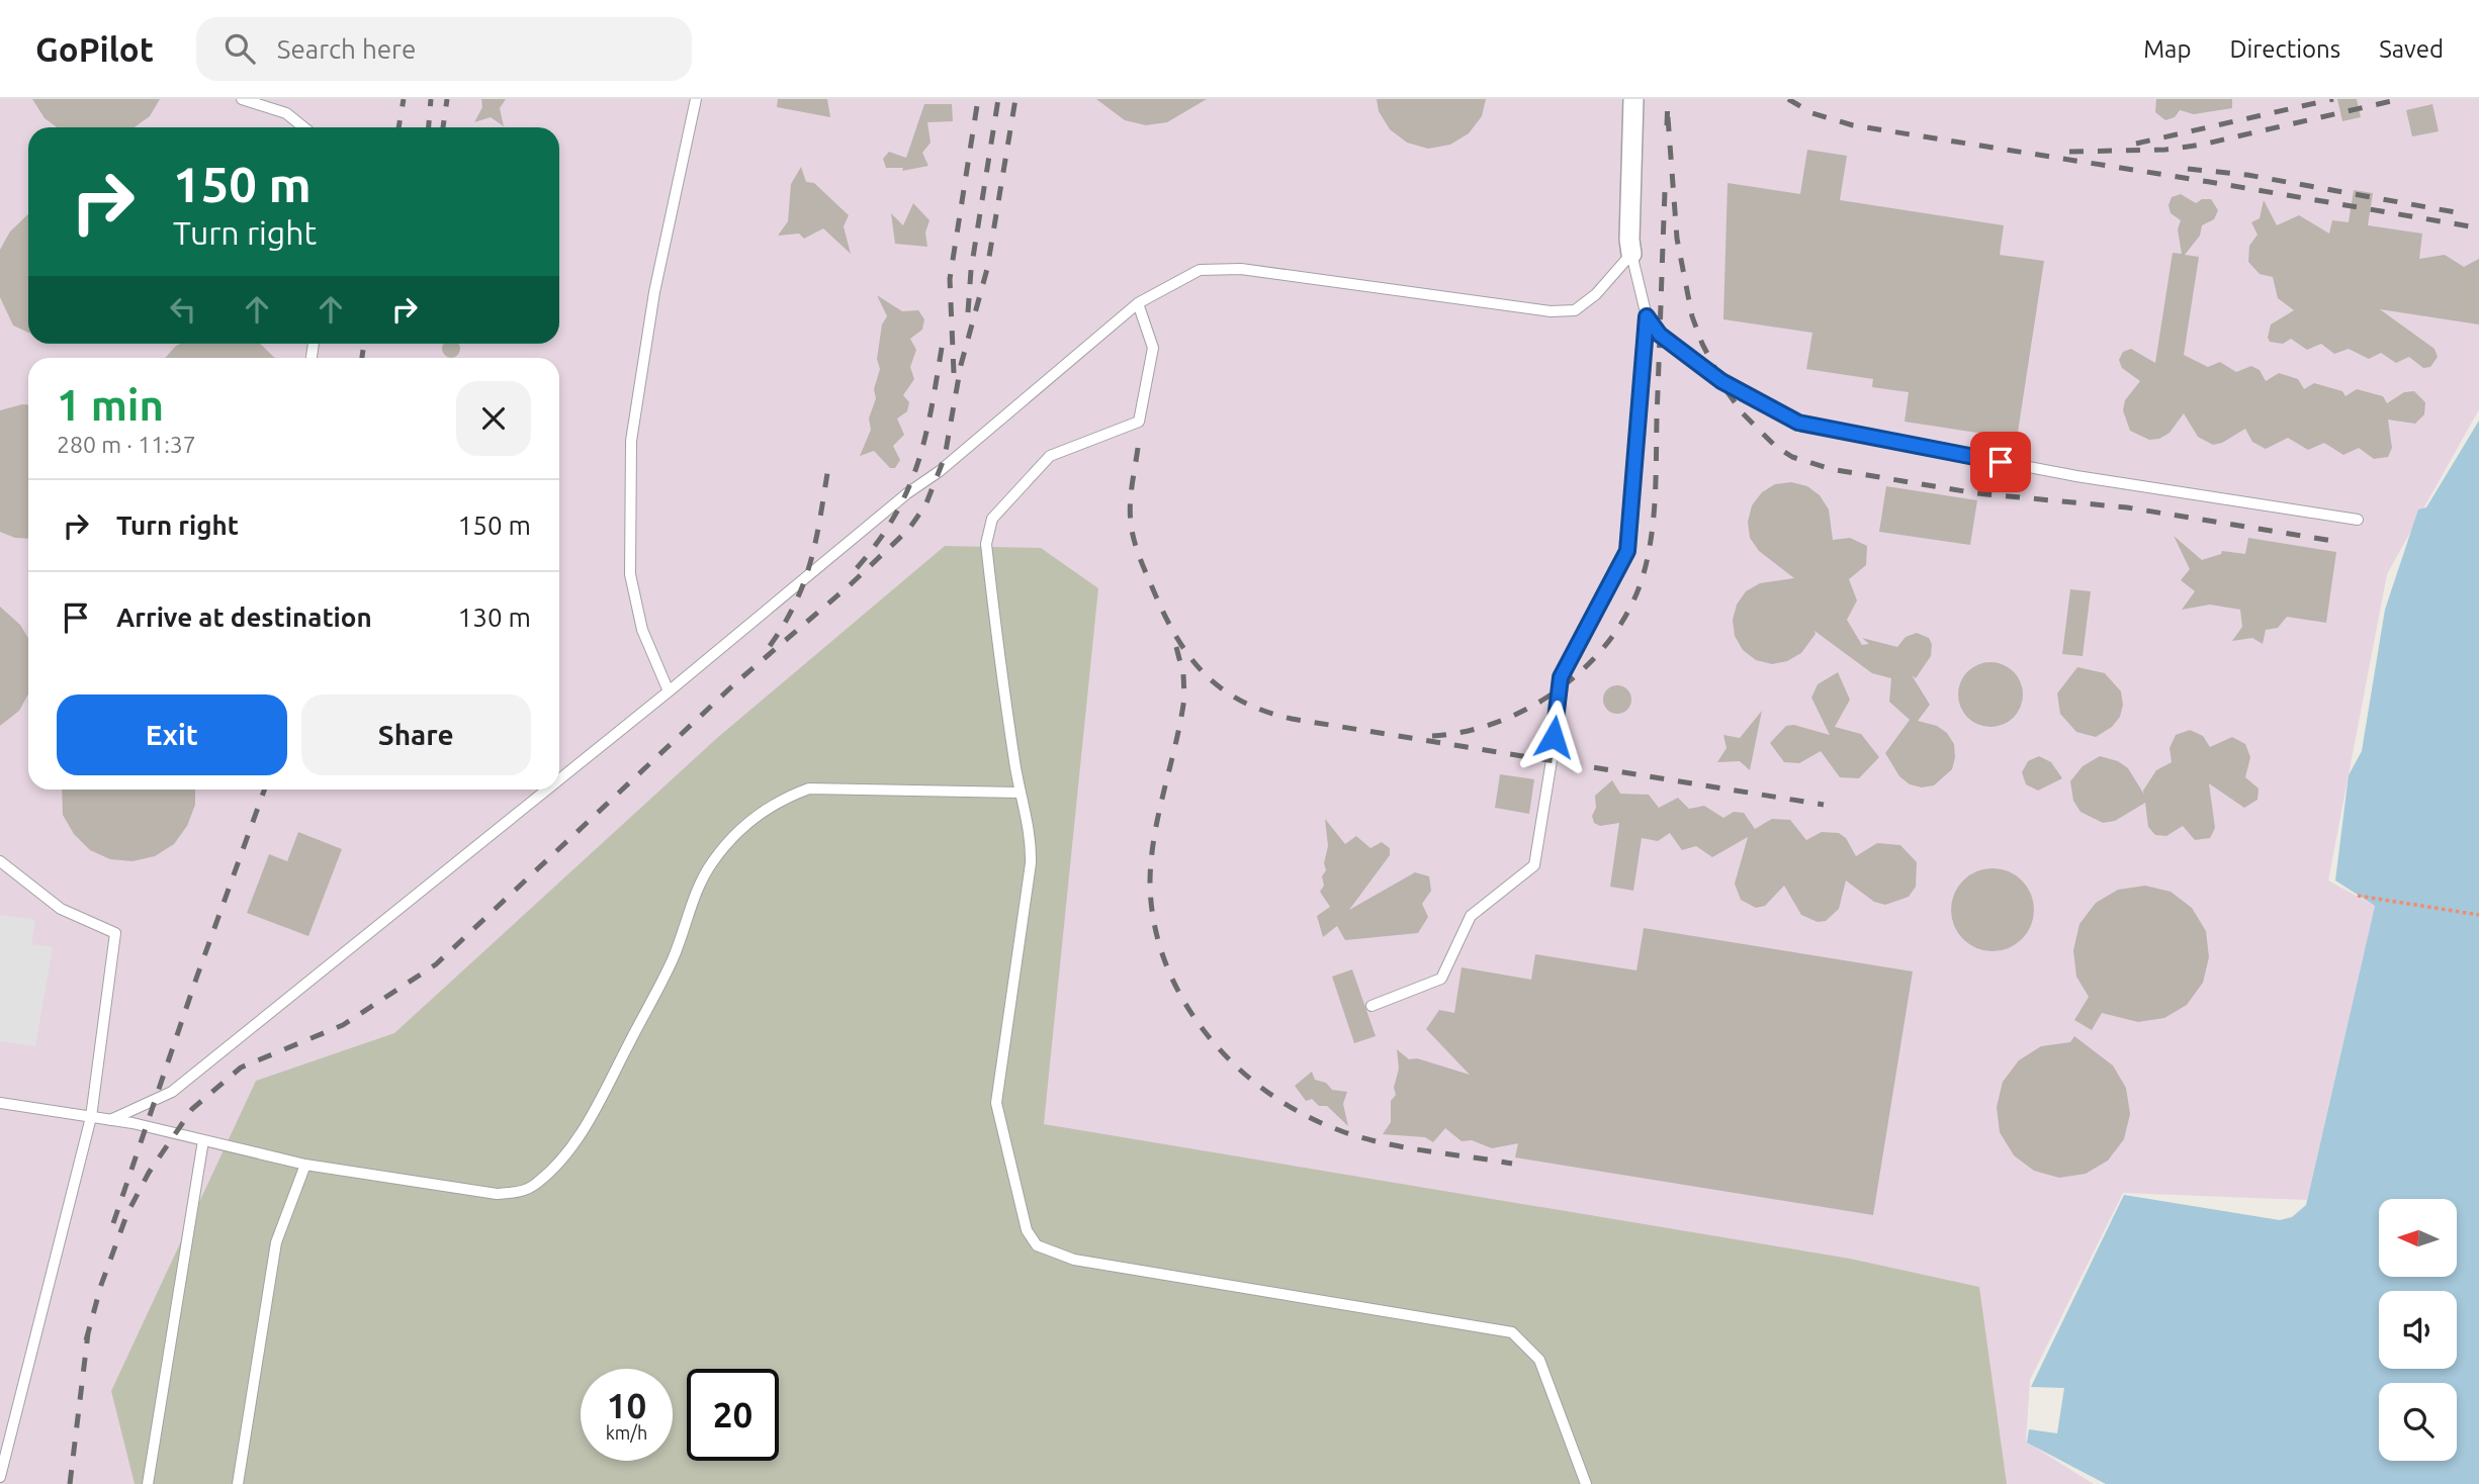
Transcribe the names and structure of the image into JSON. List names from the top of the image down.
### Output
{
  "north": "left",
  "page": {
    "header": "GoPilot",
    "search": "Search here",
    "nav": ["Map", "Directions", "Saved"],
    "turn": ["150 m", "Turn right"],
    "heading": ["1 min", "280 m · 11:37"],
    "list": [
      {
        "name": "Turn right",
        "value": "150 m"
      },
      {
        "name": "Arrive at destination",
        "value": "130 m"
      }
    ],
    "buttons": ["Exit", "Share"],
    "speed": "10 km/h",
    "limit": "20"
  }
}
